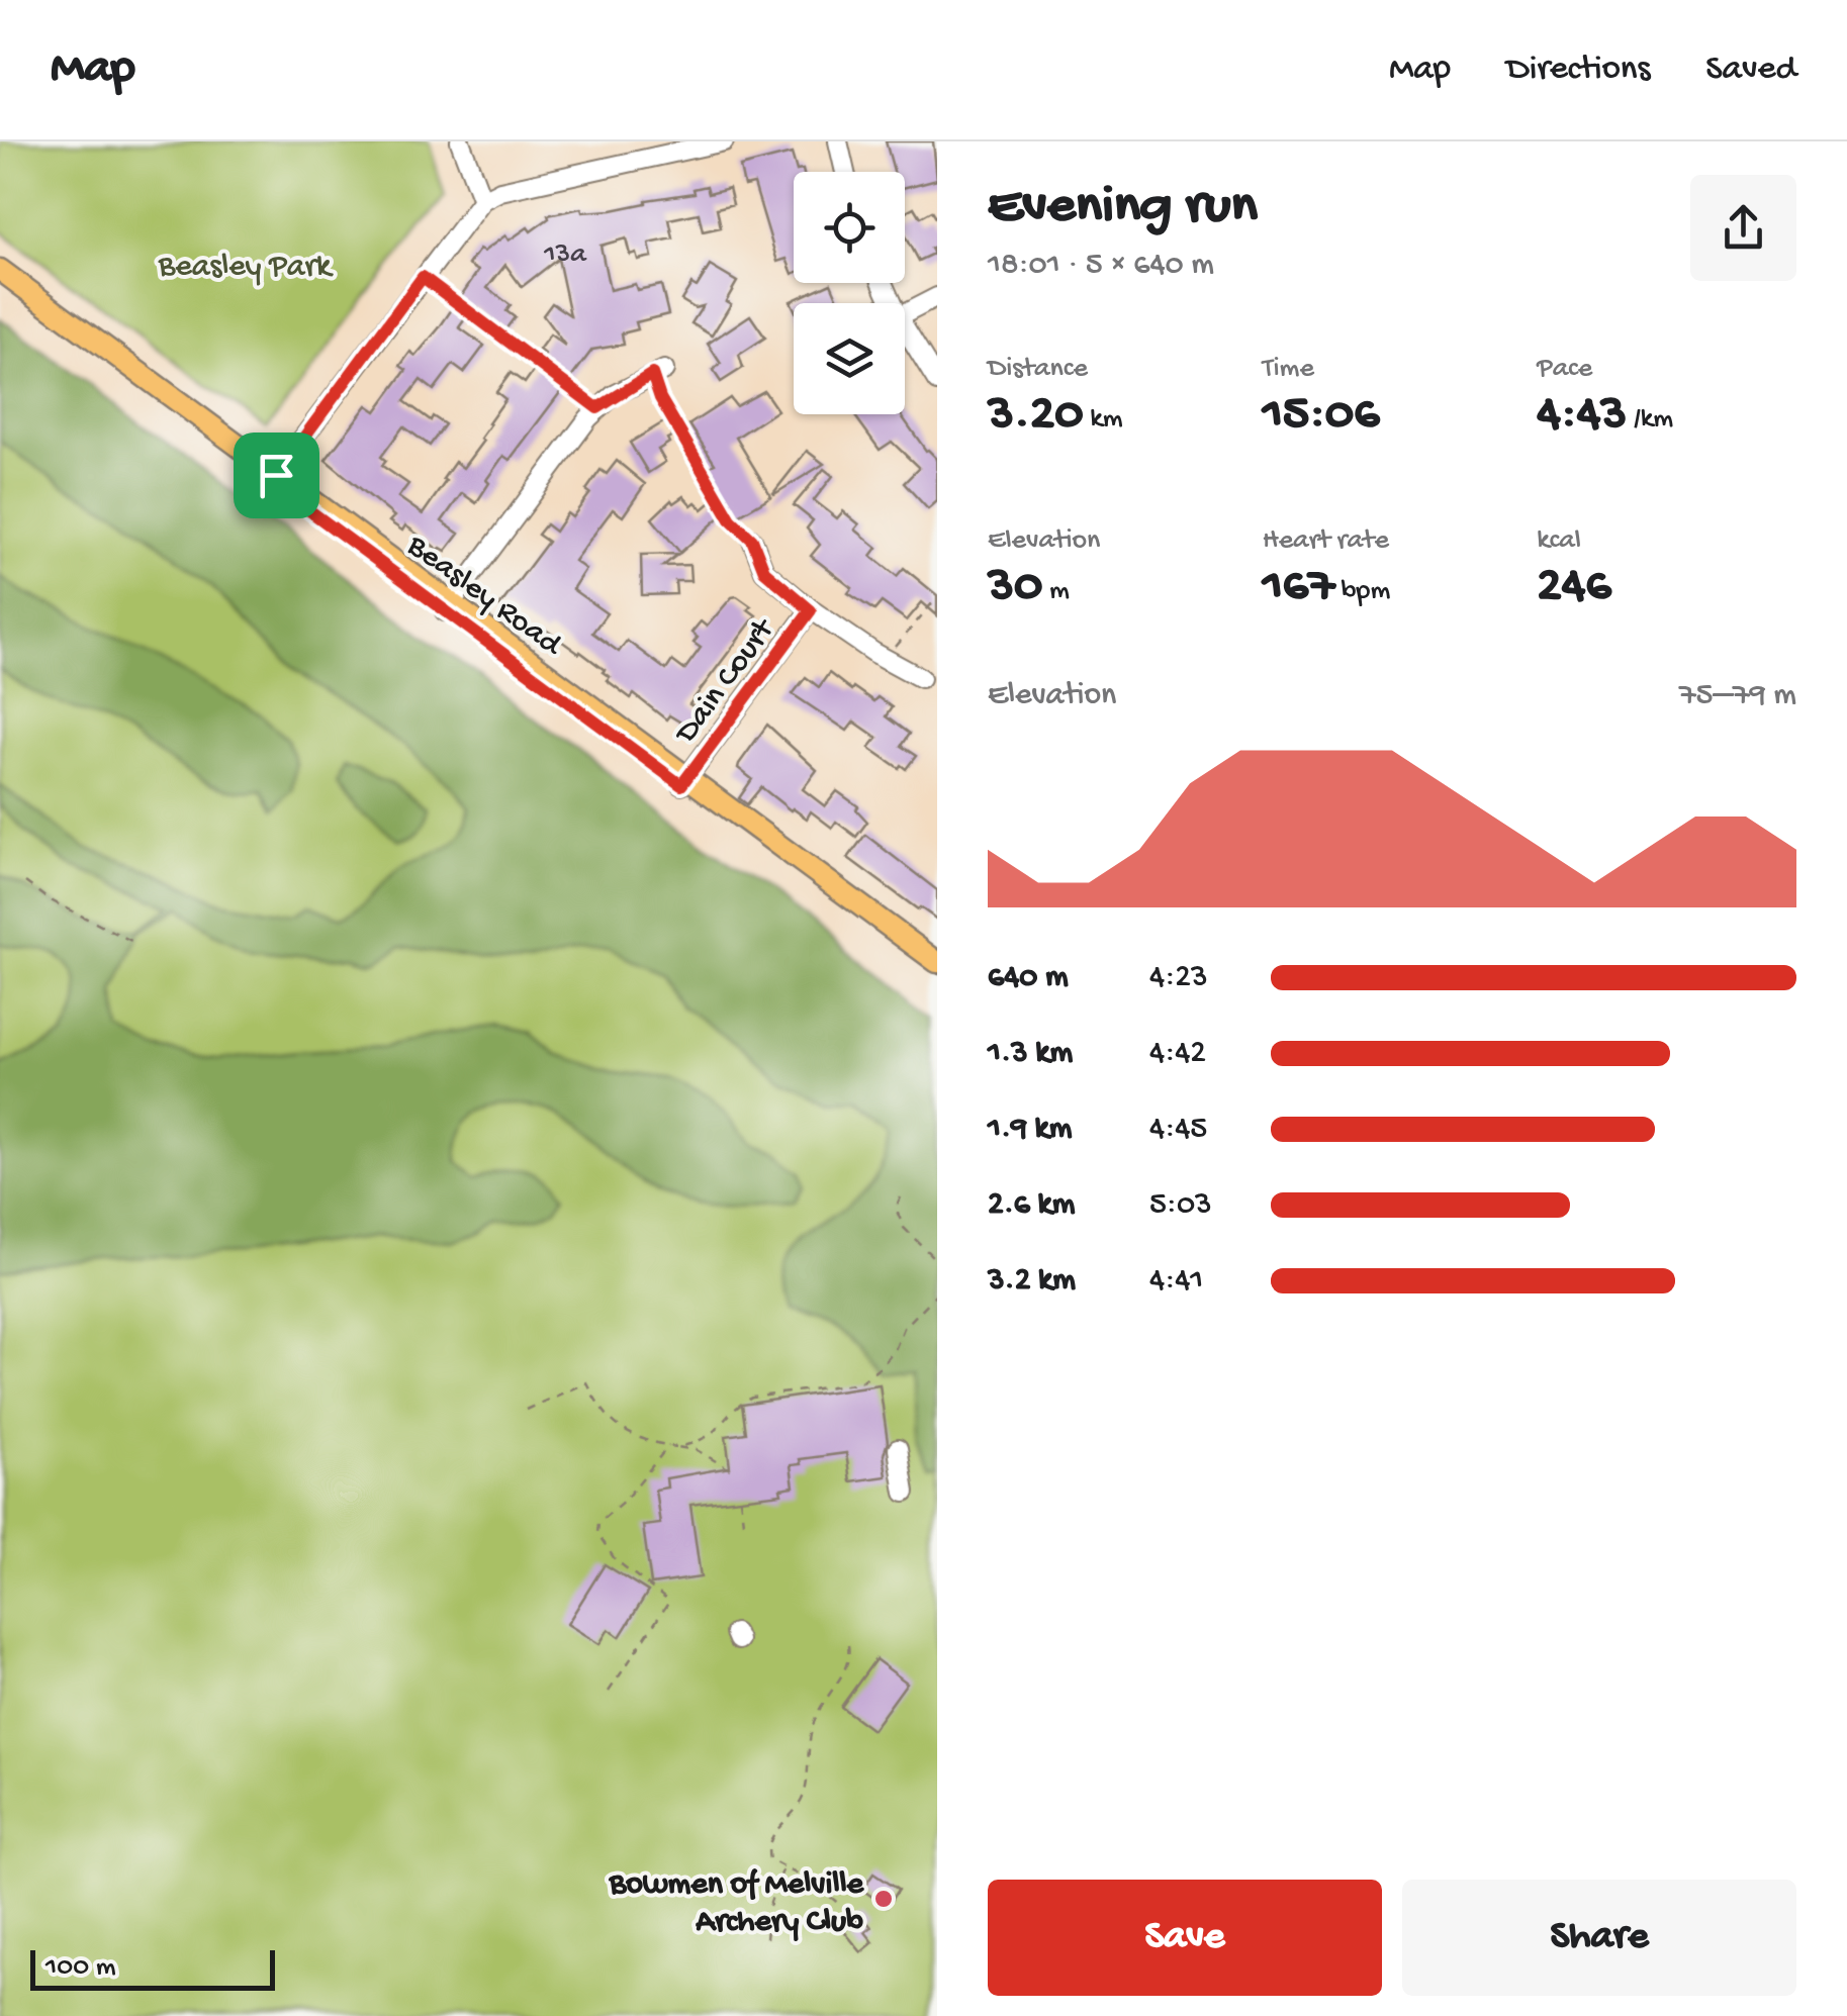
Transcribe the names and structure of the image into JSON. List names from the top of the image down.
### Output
{
  "streets": {
    "main road": ["Beasley Road"],
    "street": ["Dain Court"]
  },
  "crossings": [
    ["Beasley Road", "Dain Court"]
  ],
  "parks": ["Beasley Park"],
  "places": ["Bowmen of Melville Archery Club"],
  "house_numbers": ["13a"],
  "scale_bar": "100 m",
  "page": {
    "header": "Map",
    "nav": ["Map", "Directions", "Saved"],
    "heading": ["Evening run", "18:01 · 5 × 640 m"],
    "stats": [
      ["Distance", "3.20 km"],
      ["Time", "15:06"],
      ["Pace", "4:43 /km"],
      ["Elevation", "30 m"],
      ["Heart rate", "167 bpm"],
      ["kcal", "246"]
    ],
    "chart": ["Elevation", "75–79 m"],
    "list": [
      {
        "name": "640 m",
        "note": "4:23"
      },
      {
        "name": "1.3 km",
        "note": "4:42"
      },
      {
        "name": "1.9 km",
        "note": "4:45"
      },
      {
        "name": "2.6 km",
        "note": "5:03"
      },
      {
        "name": "3.2 km",
        "note": "4:41"
      }
    ],
    "buttons": ["Save", "Share"],
    "scale": "100 m"
  }
}
